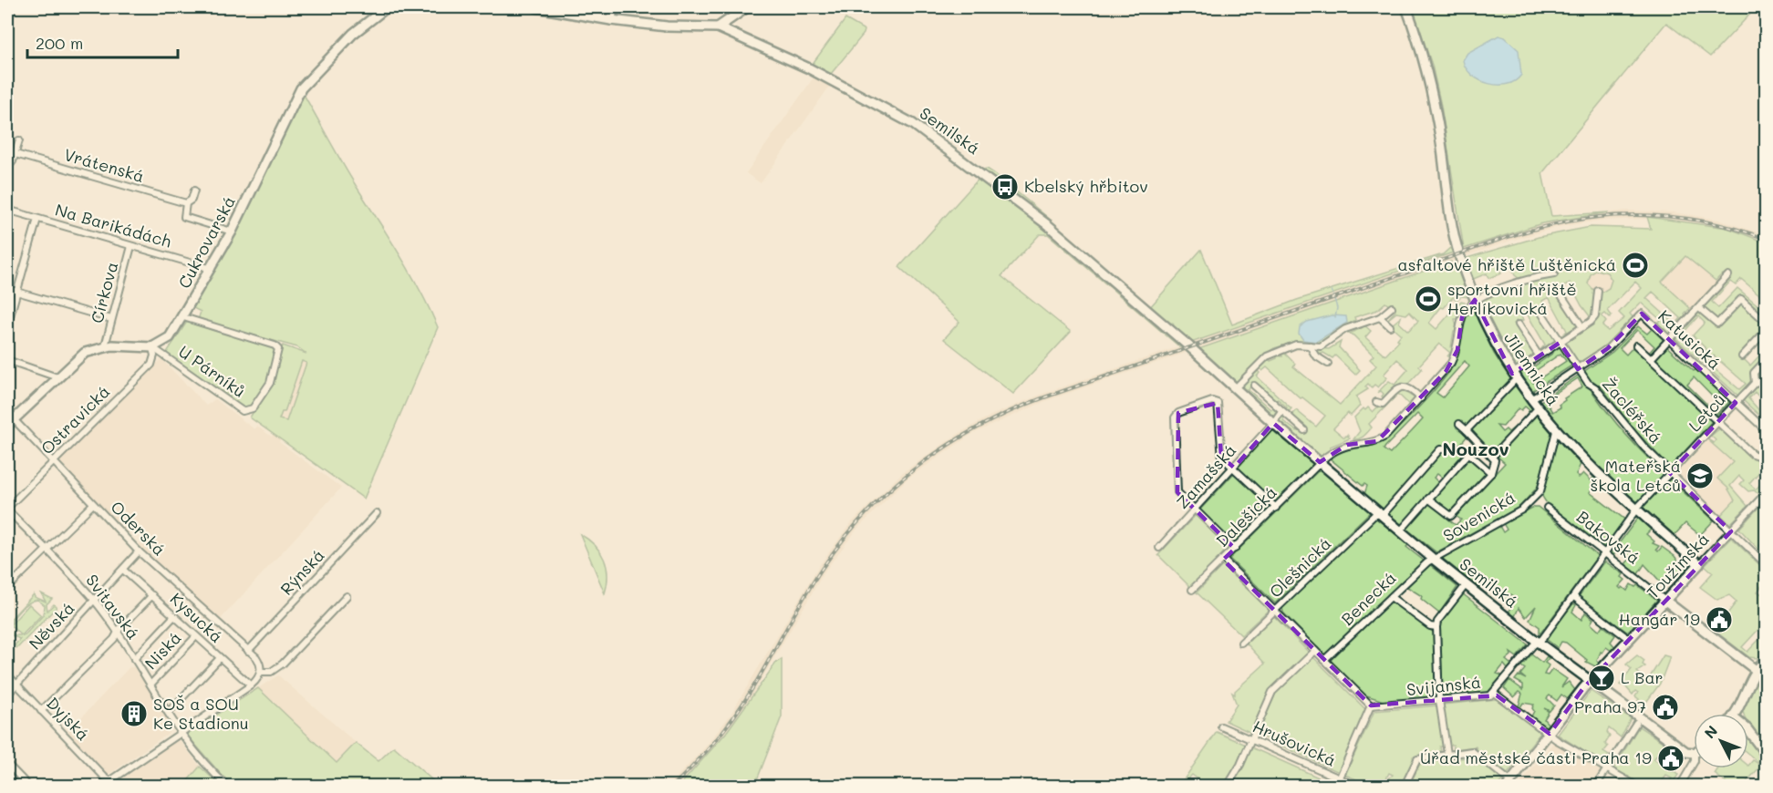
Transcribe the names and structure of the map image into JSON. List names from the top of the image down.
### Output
{
  "streets": {
    "street": [
      "Semilská",
      "Vrátenská",
      "Na Barikádách",
      "Cukrovarská",
      "Církova",
      "Katusická",
      "Jilemnická",
      "U Párníků",
      "Žacléřská",
      "Letců",
      "Ostravická",
      "Zamašská",
      "Dalešická",
      "Sovenická",
      "Oderská",
      "Bakovská",
      "Toužimská",
      "Olešnická",
      "Rýnská",
      "Benecká",
      "Svitavská",
      "Kysucká",
      "Něvská",
      "Niská",
      "Svijanská",
      "Dyjská",
      "Hrušovická"
    ]
  },
  "crossings": [
    ["Semilská", "Zamašská"],
    ["Semilská", "Dalešická"],
    ["Semilská", "Sovenická"],
    ["Semilská", "Toužimská"],
    ["Semilská", "Olešnická"],
    ["Semilská", "Benecká"],
    ["Semilská", "Svijanská"],
    ["Na Barikádách", "Cukrovarská"],
    ["Na Barikádách", "Církova"],
    ["Cukrovarská", "U Párníků"],
    ["Cukrovarská", "Ostravická"],
    ["Katusická", "Žacléřská"],
    ["Katusická", "Letců"],
    ["Jilemnická", "Letců"],
    ["Jilemnická", "Dalešická"],
    ["Jilemnická", "Sovenická"],
    ["Jilemnická", "Toužimská"],
    ["Jilemnická", "Svijanská"],
    ["U Párníků", "Ostravická"],
    ["Žacléřská", "Letců"],
    ["Žacléřská", "Toužimská"],
    ["Letců", "Svijanská"],
    ["Ostravická", "Oderská"],
    ["Ostravická", "Svitavská"],
    ["Sovenická", "Benecká"],
    ["Oderská", "Rýnská"],
    ["Oderská", "Něvská"],
    ["Bakovská", "Toužimská"],
    ["Bakovská", "Svijanská"],
    ["Svitavská", "Něvská"],
    ["Svitavská", "Niská"],
    ["Kysucká", "Něvská"],
    ["Kysucká", "Niská"],
    ["Něvská", "Dyjská"]
  ],
  "districts": ["Nouzov"],
  "places": {
    "bus stop": ["Kbelský hřbitov"],
    "sports": ["asfaltové hřiště Luštěnická", "sportovní hřiště Herlíkovická"],
    "school or university": ["Mateřská škola Letců"],
    "public building": ["Hangár 19", "Praha 97", "Úřad městské části Praha 19"],
    "bar": ["L Bar"],
    "building": ["SOŠ a SOU Ke Stadionu"]
  },
  "scale_bar": "200 m",
  "north": "top left"
}
